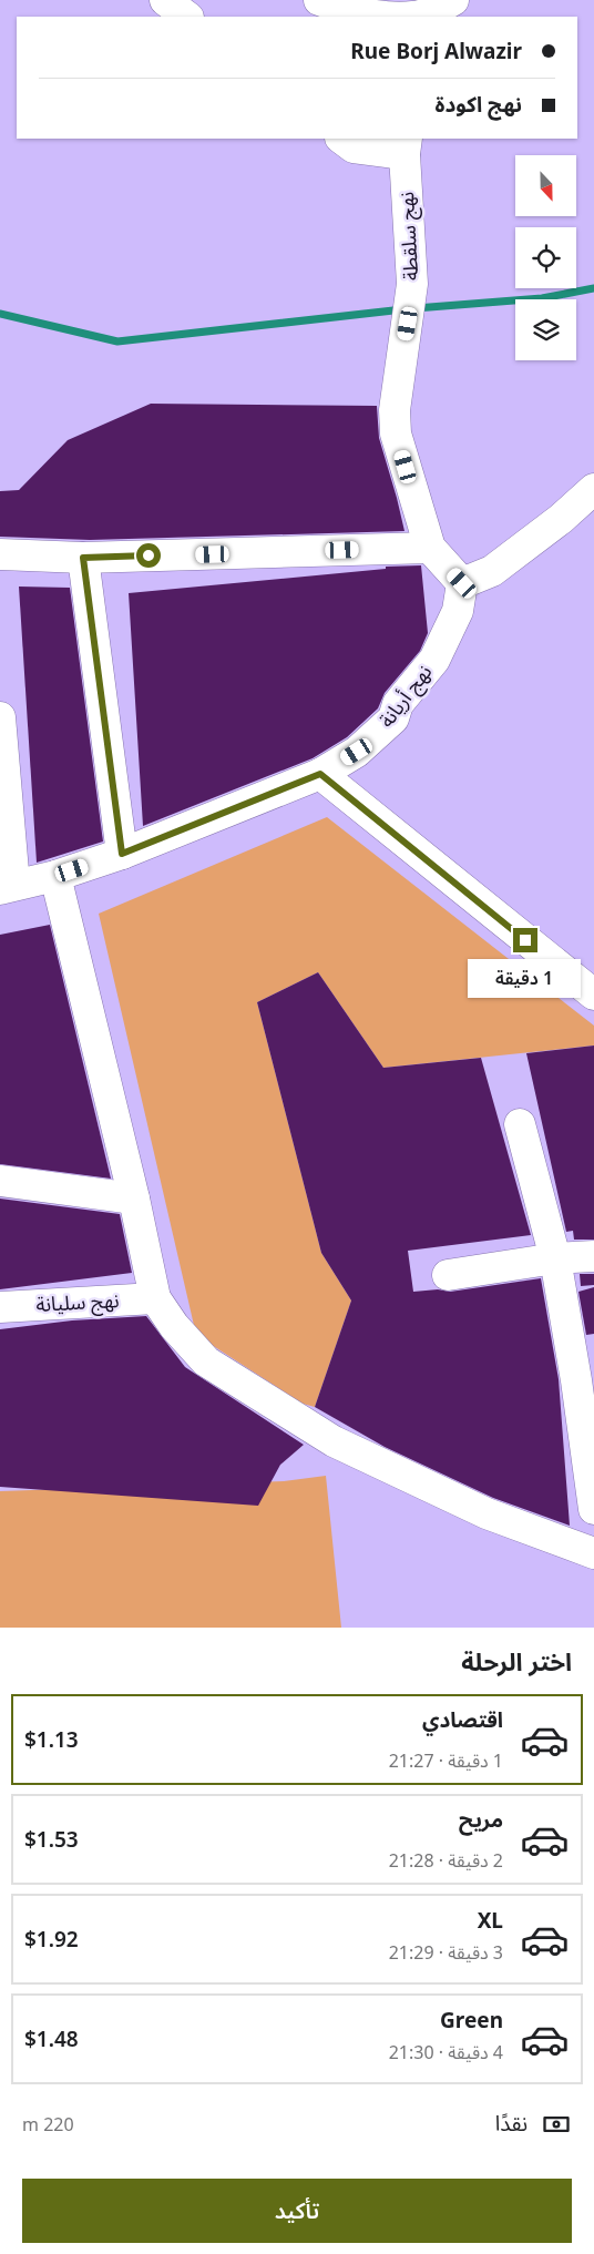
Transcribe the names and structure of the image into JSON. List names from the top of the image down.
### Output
{
  "streets": {
    "street": ["نهج سلقطة", "نهج أريانة", "نهج سليانة"]
  },
  "crossings": [
    ["نهج سلقطة", "نهج أريانة"]
  ],
  "north": "bottom",
  "page": {
    "banner": ["Rue Borj Alwazir", "نهج اكودة"],
    "bubble": "1 دقيقة",
    "heading": "اختر الرحلة",
    "list": [
      {
        "name": "اقتصادي",
        "note": "1 دقيقة · 21:27",
        "value": "$1.13"
      },
      {
        "name": "مريح",
        "note": "2 دقيقة · 21:28",
        "value": "$1.53"
      },
      {
        "name": "XL",
        "note": "3 دقيقة · 21:29",
        "value": "$1.92"
      },
      {
        "name": "Green",
        "note": "4 دقيقة · 21:30",
        "value": "$1.48"
      }
    ],
    "pay": ["نقدًا", "220 m"],
    "buttons": "تأكيد"
  }
}
